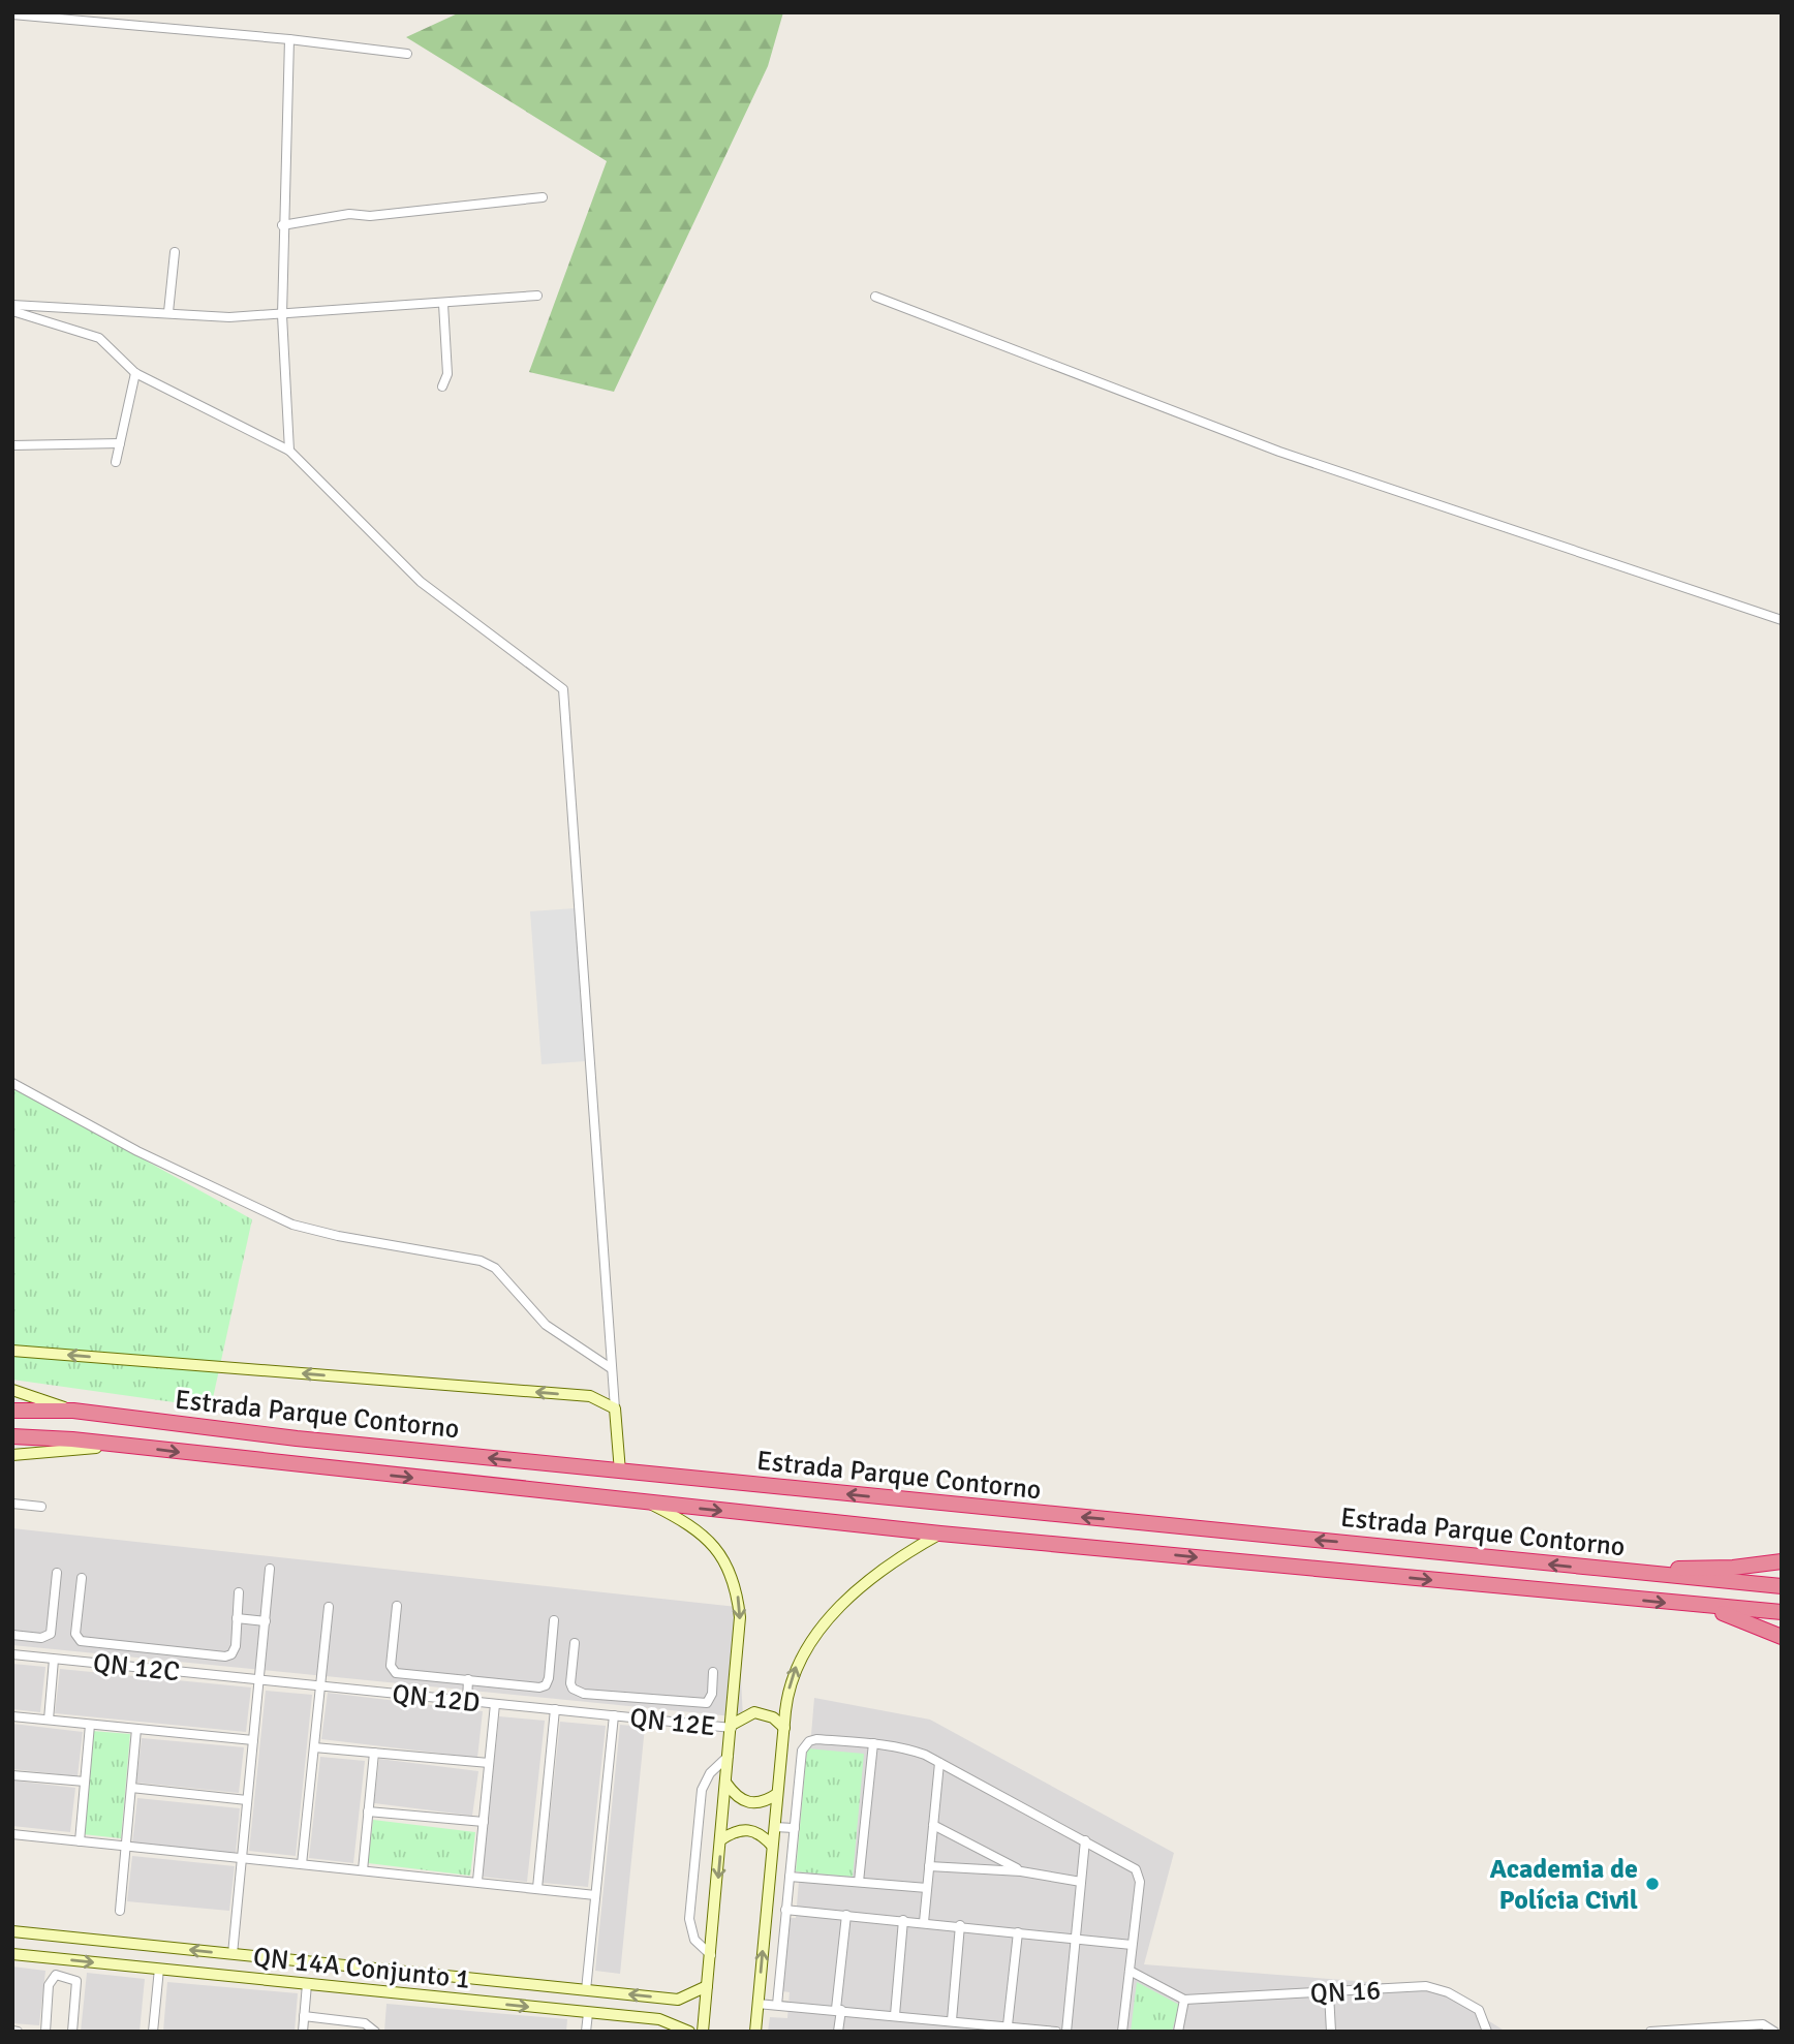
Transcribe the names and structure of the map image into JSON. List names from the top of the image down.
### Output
{
  "streets": {
    "highway": ["Estrada Parque Contorno"],
    "main road": ["QN 14A Conjunto 1"],
    "street": [
      "QN 12C",
      "QN 12D",
      "QN 12E",
      "QN 16"
    ]
  },
  "crossings": [
    ["QN 12C", "QN 12D"],
    ["QN 12D", "QN 12E"]
  ],
  "places": ["Academia de Polícia Civil"]
}
